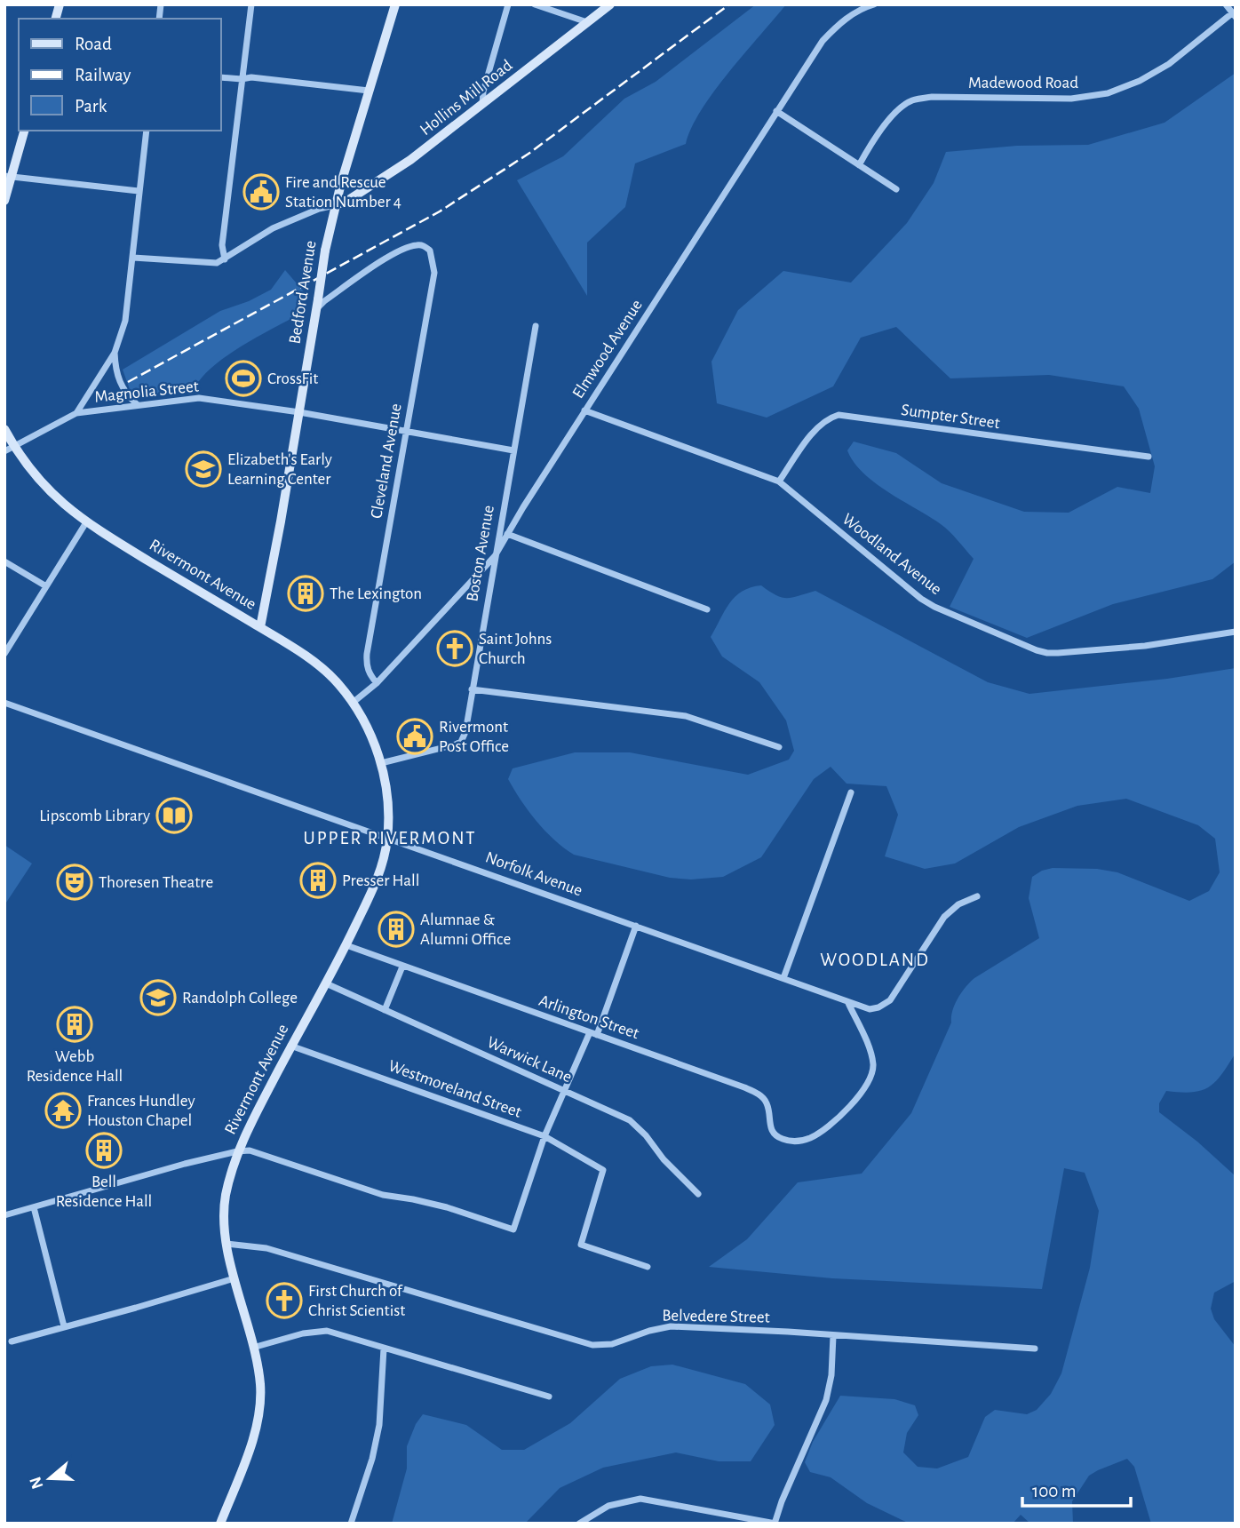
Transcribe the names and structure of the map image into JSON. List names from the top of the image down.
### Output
{
  "streets": {
    "main road": ["Hollins Mill Road", "Bedford Avenue", "Rivermont Avenue"],
    "street": [
      "Madewood Road",
      "Elmwood Avenue",
      "Magnolia Street",
      "Sumpter Street",
      "Cleveland Avenue",
      "Boston Avenue",
      "Woodland Avenue",
      "Norfolk Avenue",
      "Arlington Street",
      "Warwick Lane",
      "Westmoreland Street",
      "Belvedere Street"
    ]
  },
  "crossings": [
    ["Hollins Mill Road", "Bedford Avenue"],
    ["Bedford Avenue", "Magnolia Street"],
    ["Bedford Avenue", "Cleveland Avenue"],
    ["Bedford Avenue", "Rivermont Avenue"],
    ["Elmwood Avenue", "Cleveland Avenue"],
    ["Elmwood Avenue", "Boston Avenue"],
    ["Elmwood Avenue", "Woodland Avenue"],
    ["Elmwood Avenue", "Rivermont Avenue"],
    ["Magnolia Street", "Cleveland Avenue"],
    ["Magnolia Street", "Boston Avenue"],
    ["Sumpter Street", "Woodland Avenue"],
    ["Boston Avenue", "Rivermont Avenue"],
    ["Rivermont Avenue", "Norfolk Avenue"],
    ["Rivermont Avenue", "Arlington Street"],
    ["Rivermont Avenue", "Warwick Lane"],
    ["Rivermont Avenue", "Westmoreland Street"],
    ["Rivermont Avenue", "Belvedere Street"],
    ["Norfolk Avenue", "Arlington Street"]
  ],
  "districts": ["UPPER RIVERMONT", "WOODLAND"],
  "places": {
    "public building": ["Fire and Rescue Station Number 4", "Rivermont Post Office"],
    "sports": ["CrossFit"],
    "school or university": ["Elizabeth's Early Learning Center", "Randolph College"],
    "building": [
      "The Lexington",
      "Presser Hall",
      "Alumnae & Alumni Office",
      "Webb Residence Hall",
      "Bell Residence Hall"
    ],
    "church": ["Saint Johns Church", "First Church of Christ Scientist"],
    "library": ["Lipscomb Library"],
    "theatre": ["Thoresen Theatre"],
    "temple": ["Frances Hundley Houston Chapel"]
  },
  "legend": ["Road", "Railway", "Park"],
  "scale_bar": "100 m",
  "north": "left"
}
